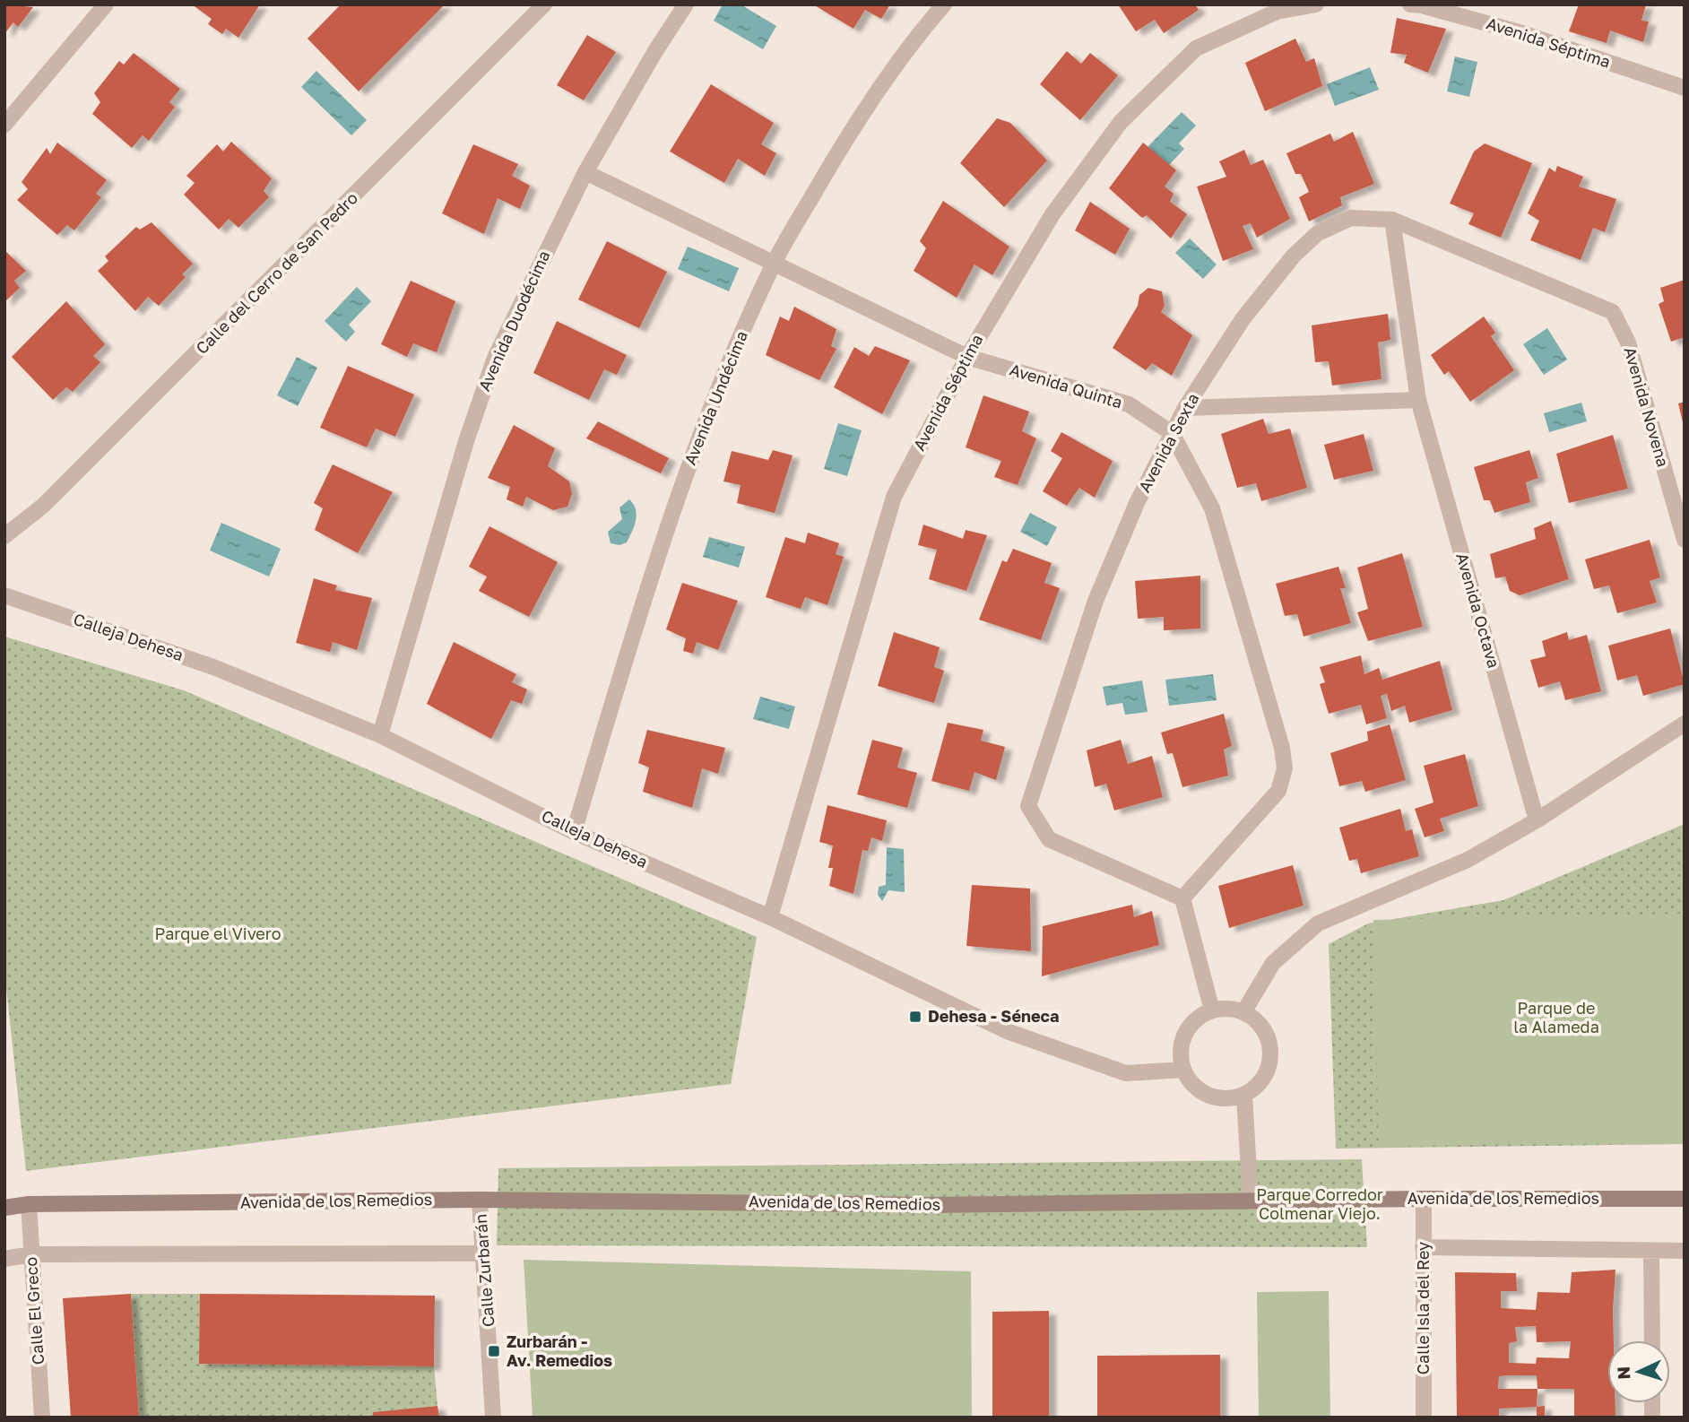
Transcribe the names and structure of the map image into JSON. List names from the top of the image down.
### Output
{
  "streets": {
    "main road": ["Avenida de los Remedios"],
    "street": [
      "Avenida Séptima",
      "Calle del Cerro de San Pedro",
      "Avenida Duodécima",
      "Avenida Quinta",
      "Avenida Undécima",
      "Avenida Novena",
      "Avenida Sexta",
      "Avenida Octava",
      "Calleja Dehesa",
      "Calle Zurbarán",
      "Calle Isla del Rey",
      "Calle El Greco"
    ]
  },
  "crossings": [
    ["Avenida Séptima", "Avenida Quinta"],
    ["Avenida Séptima", "Calleja Dehesa"],
    ["Avenida Duodécima", "Avenida Quinta"],
    ["Avenida Duodécima", "Calleja Dehesa"],
    ["Avenida Quinta", "Avenida Undécima"],
    ["Avenida Quinta", "Avenida Sexta"],
    ["Avenida Undécima", "Calleja Dehesa"],
    ["Avenida Novena", "Avenida Sexta"],
    ["Avenida Sexta", "Avenida Octava"],
    ["Avenida de los Remedios", "Calle Zurbarán"],
    ["Avenida de los Remedios", "Calle Isla del Rey"],
    ["Avenida de los Remedios", "Calle El Greco"]
  ],
  "parks": ["Parque el Vivero", "Parque de la Alameda", "Parque Corredor Colmenar Viejo."],
  "places": {
    "transit": ["Dehesa - Séneca", "Zurbarán - Av. Remedios"]
  },
  "north": "left"
}
